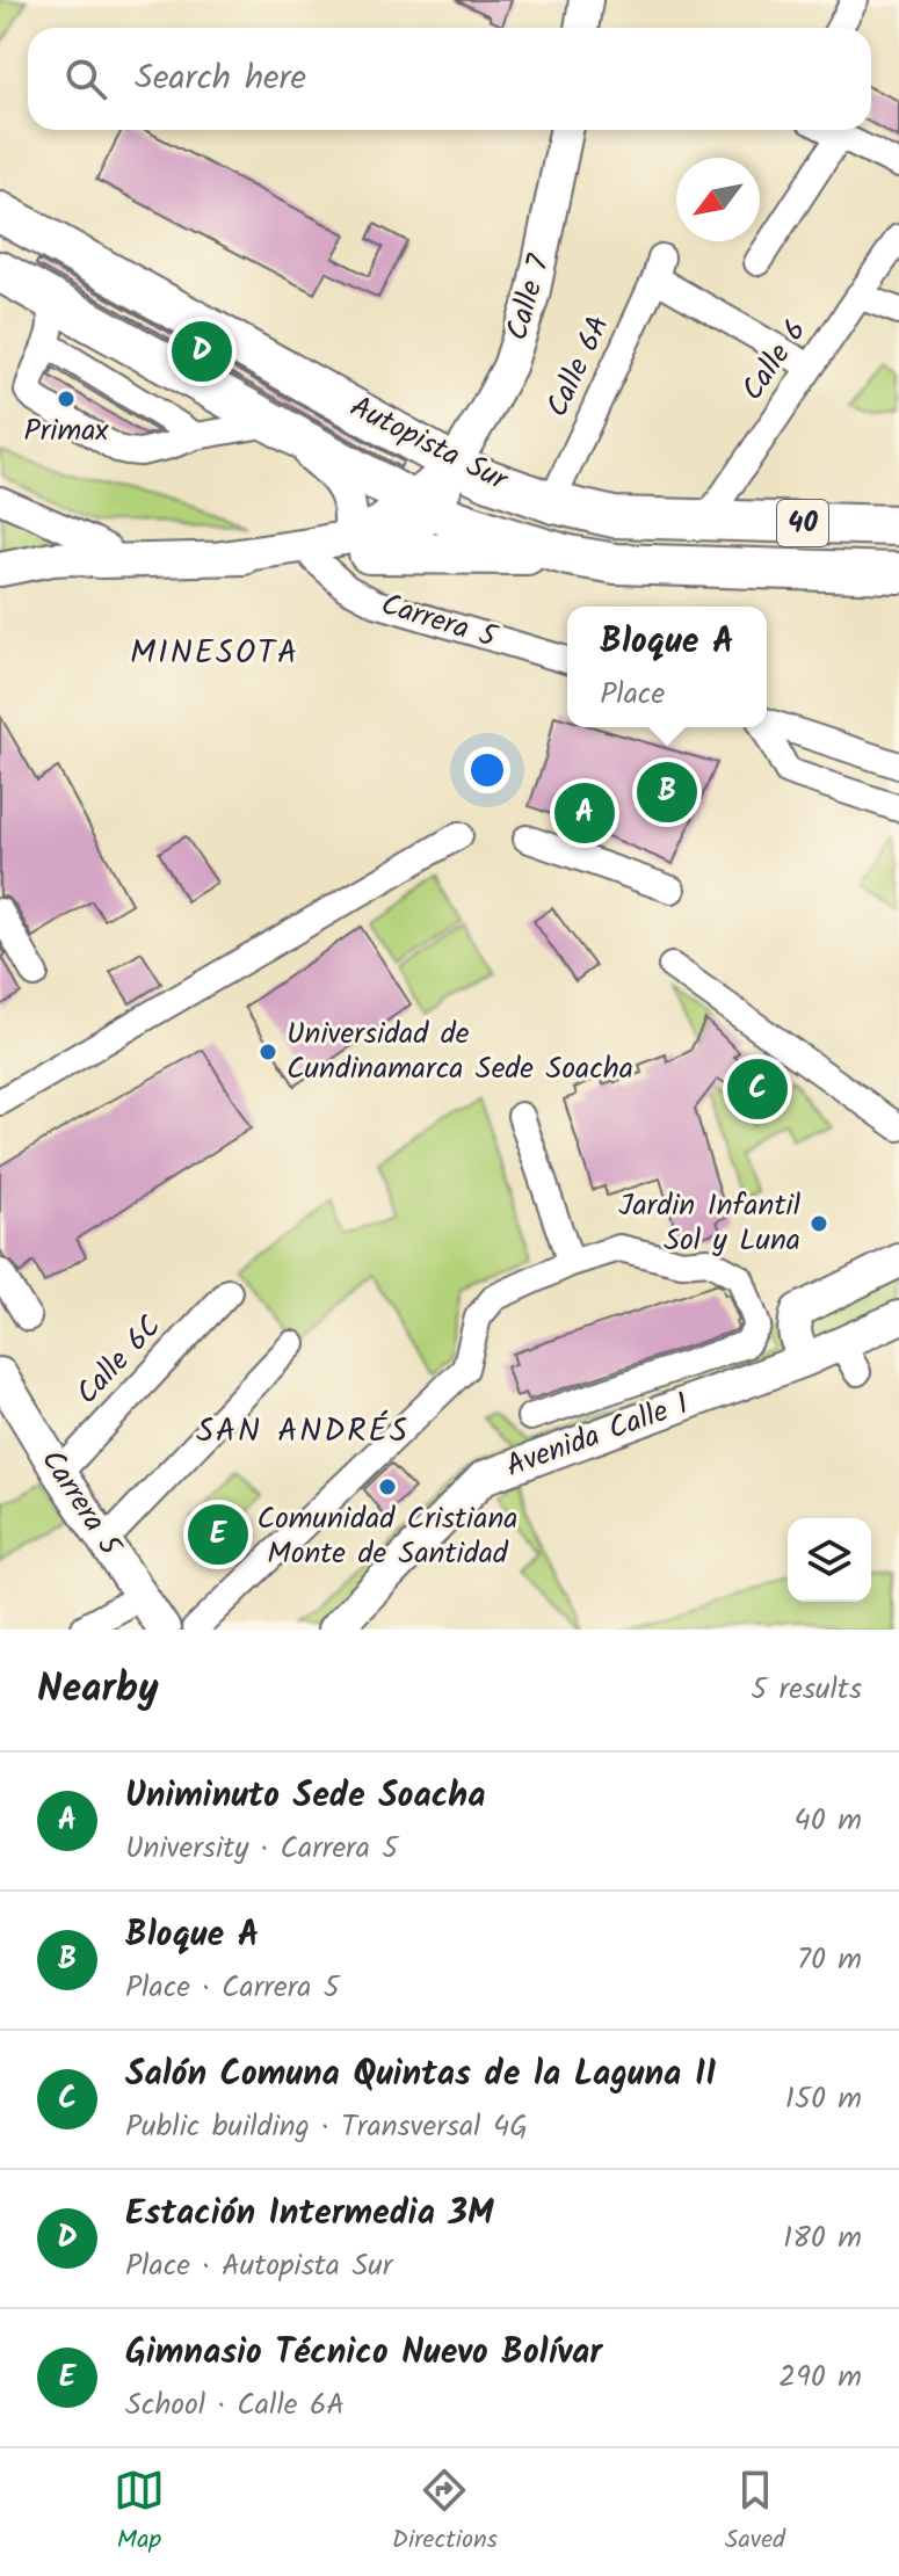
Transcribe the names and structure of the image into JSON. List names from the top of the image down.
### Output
{
  "streets": {
    "highway": ["Autopista Sur", "40"],
    "main road": ["Calle 7", "Carrera 5", "Avenida Calle 1"],
    "street": ["Calle 6", "Calle 6A", "Calle 6C"]
  },
  "crossings": [
    ["Calle 7", "Autopista Sur"],
    ["Calle 6", "Calle 6A"],
    ["Calle 6", "Autopista Sur"],
    ["Calle 6A", "Autopista Sur"],
    ["Carrera 5", "Calle 6C"]
  ],
  "districts": ["MINESOTA", "SAN ANDRÉS"],
  "places": [
    "Primax",
    "Universidad de Cundinamarca Sede Soacha",
    "Jardin Infantil Sol y Luna",
    "Comunidad Cristiana Monte de Santidad"
  ],
  "north": "bottom left",
  "page": {
    "search": "Search here",
    "pins": [
      "D",
      "B",
      "A",
      "C",
      "E"
    ],
    "popup": ["Bloque A", "Place"],
    "heading": ["Nearby", "5 results"],
    "list": [
      {
        "mark": "A",
        "name": "Uniminuto Sede Soacha",
        "note": "University · Carrera 5",
        "value": "40 m"
      },
      {
        "mark": "B",
        "name": "Bloque A",
        "note": "Place · Carrera 5",
        "value": "70 m"
      },
      {
        "mark": "C",
        "name": "Salón Comuna Quintas de la Laguna II",
        "note": "Public building · Transversal 4G",
        "value": "150 m"
      },
      {
        "mark": "D",
        "name": "Estación Intermedia 3M",
        "note": "Place · Autopista Sur",
        "value": "180 m"
      },
      {
        "mark": "E",
        "name": "Gimnasio Técnico Nuevo Bolívar",
        "note": "School · Calle 6A",
        "value": "290 m"
      }
    ],
    "nav": ["Map", "Directions", "Saved"]
  }
}
